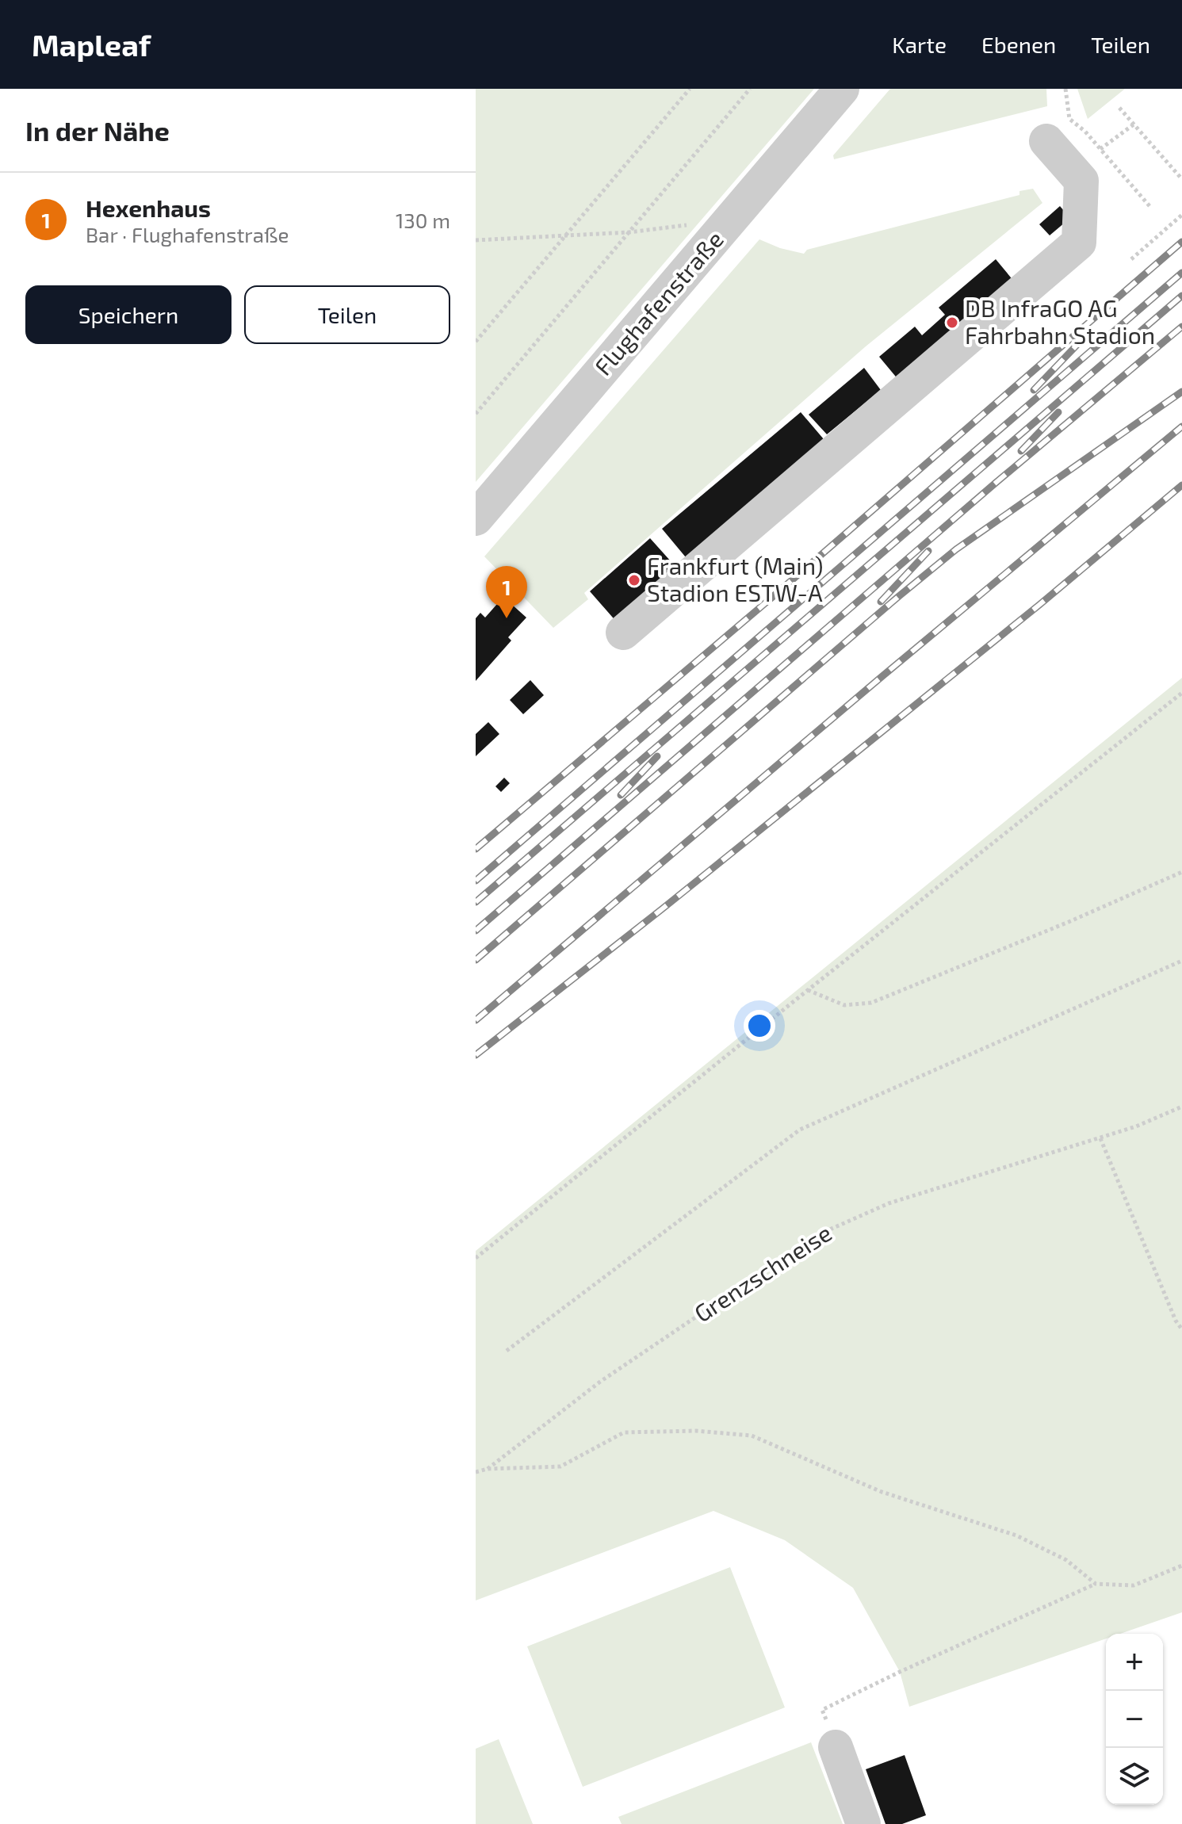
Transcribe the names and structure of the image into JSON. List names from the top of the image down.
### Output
{
  "streets": {
    "street": ["Flughafenstraße"],
    "path": ["Grenzschneise"]
  },
  "places": ["DB InfraGO AG Fahrbahn Stadion", "Frankfurt (Main) Stadion ESTW-A"],
  "page": {
    "header": "Mapleaf",
    "nav": ["Karte", "Ebenen", "Teilen"],
    "heading": "In der Nähe",
    "list": [
      {
        "mark": "1",
        "name": "Hexenhaus",
        "note": "Bar · Flughafenstraße",
        "value": "130 m"
      }
    ],
    "buttons": ["Speichern", "Teilen"],
    "pins": "1",
    "map_buttons": ["+", "−"]
  }
}
